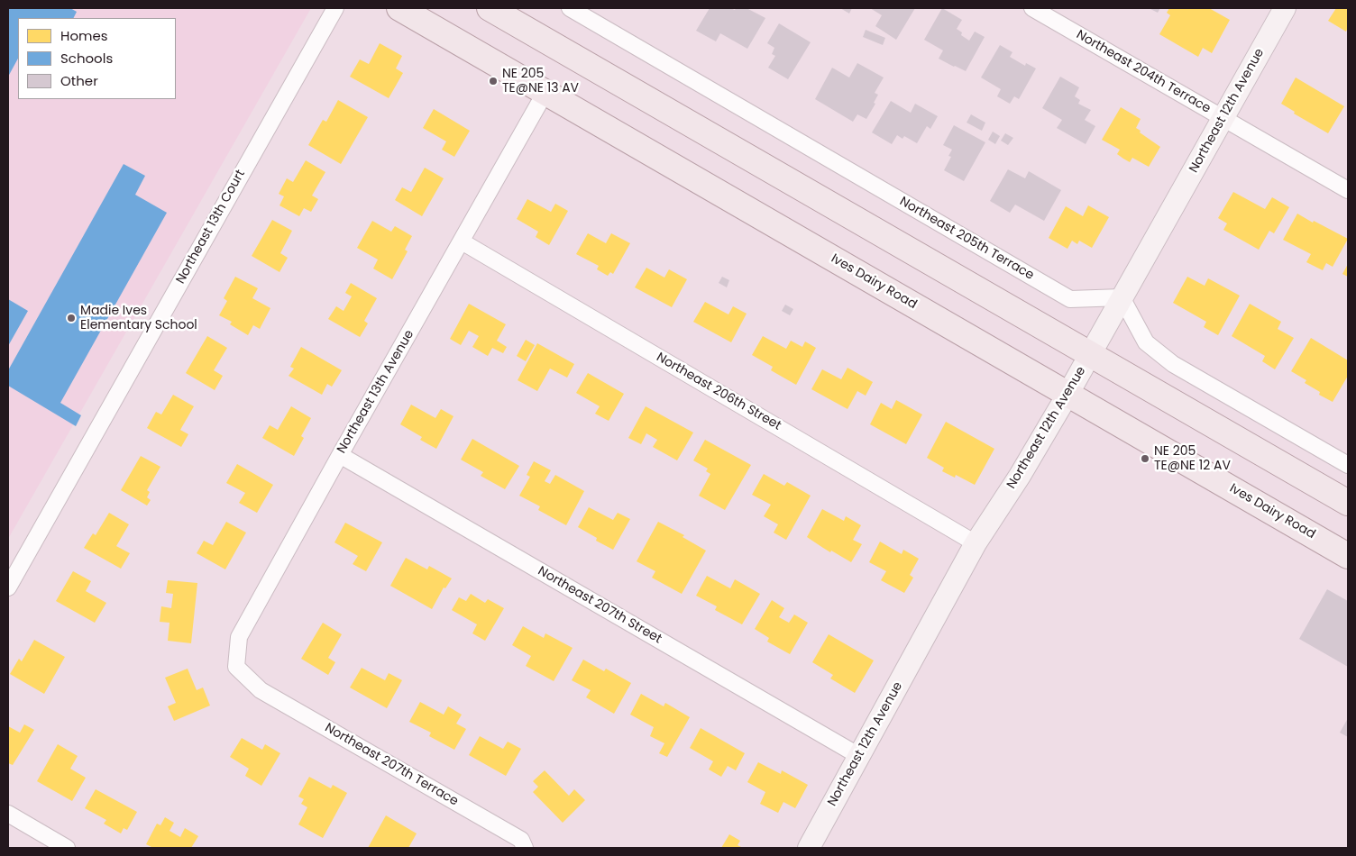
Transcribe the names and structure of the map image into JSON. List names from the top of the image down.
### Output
{
  "streets": {
    "main road": ["Ives Dairy Road"],
    "street": [
      "Northeast 204th Terrace",
      "Northeast 12th Avenue",
      "Northeast 13th Court",
      "Northeast 205th Terrace",
      "Northeast 13th Avenue",
      "Northeast 206th Street",
      "Northeast 207th Street",
      "Northeast 207th Terrace"
    ]
  },
  "crossings": [
    ["Northeast 204th Terrace", "Northeast 12th Avenue"],
    ["Northeast 12th Avenue", "Northeast 205th Terrace"],
    ["Northeast 12th Avenue", "Ives Dairy Road"],
    ["Northeast 12th Avenue", "Northeast 206th Street"],
    ["Northeast 12th Avenue", "Northeast 207th Street"],
    ["Ives Dairy Road", "Northeast 13th Avenue"],
    ["Northeast 13th Avenue", "Northeast 206th Street"],
    ["Northeast 13th Avenue", "Northeast 207th Street"],
    ["Northeast 13th Avenue", "Northeast 207th Terrace"]
  ],
  "places": ["NE 205 TE@NE 13 AV", "Madie Ives Elementary School", "NE 205 TE@NE 12 AV"],
  "legend": ["Homes", "Schools", "Other"]
}
